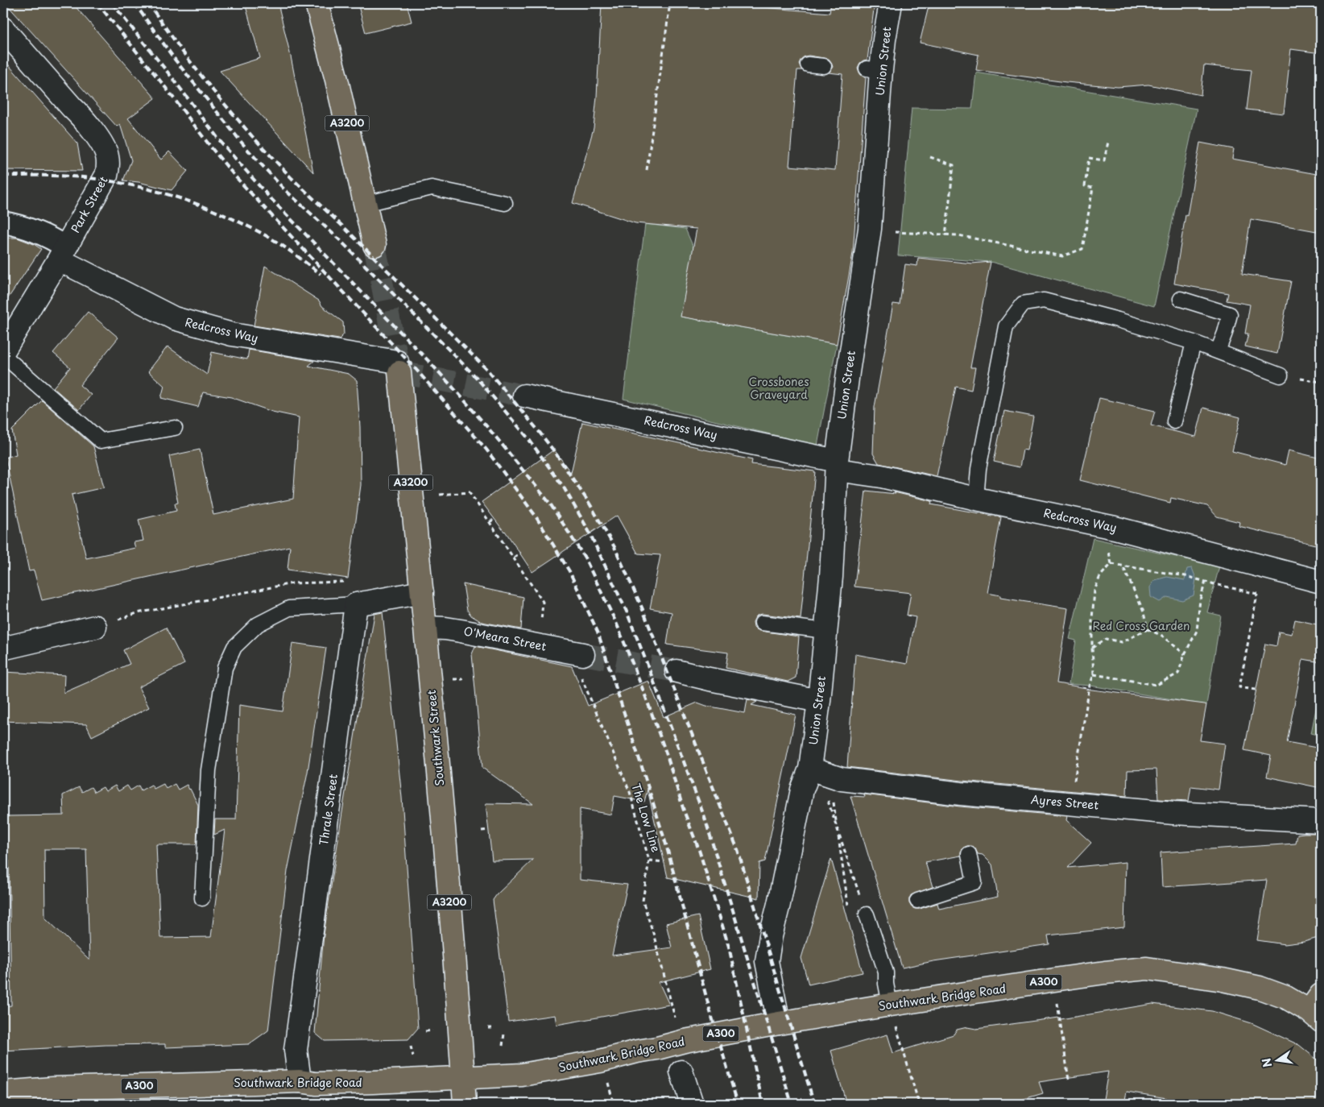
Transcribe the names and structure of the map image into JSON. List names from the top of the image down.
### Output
{
  "streets": {
    "main road": [
      "A3200",
      "Southwark Street",
      "A300",
      "Southwark Bridge Road"
    ],
    "street": [
      "Union Street",
      "Park Street",
      "Redcross Way",
      "O'Meara Street",
      "Ayres Street",
      "Thrale Street"
    ],
    "path": ["The Low Line"]
  },
  "crossings": [
    ["Union Street", "Redcross Way"],
    ["Union Street", "Ayres Street"],
    ["Union Street", "Southwark Bridge Road"],
    ["Park Street", "Redcross Way"],
    ["Redcross Way", "Southwark Street"],
    ["O'Meara Street", "Southwark Street"],
    ["O'Meara Street", "The Low Line"],
    ["Southwark Street", "Southwark Bridge Road"],
    ["Thrale Street", "Southwark Bridge Road"],
    ["The Low Line", "Southwark Bridge Road"]
  ],
  "parks": ["Crossbones Graveyard", "Red Cross Garden"],
  "north": "left"
}
